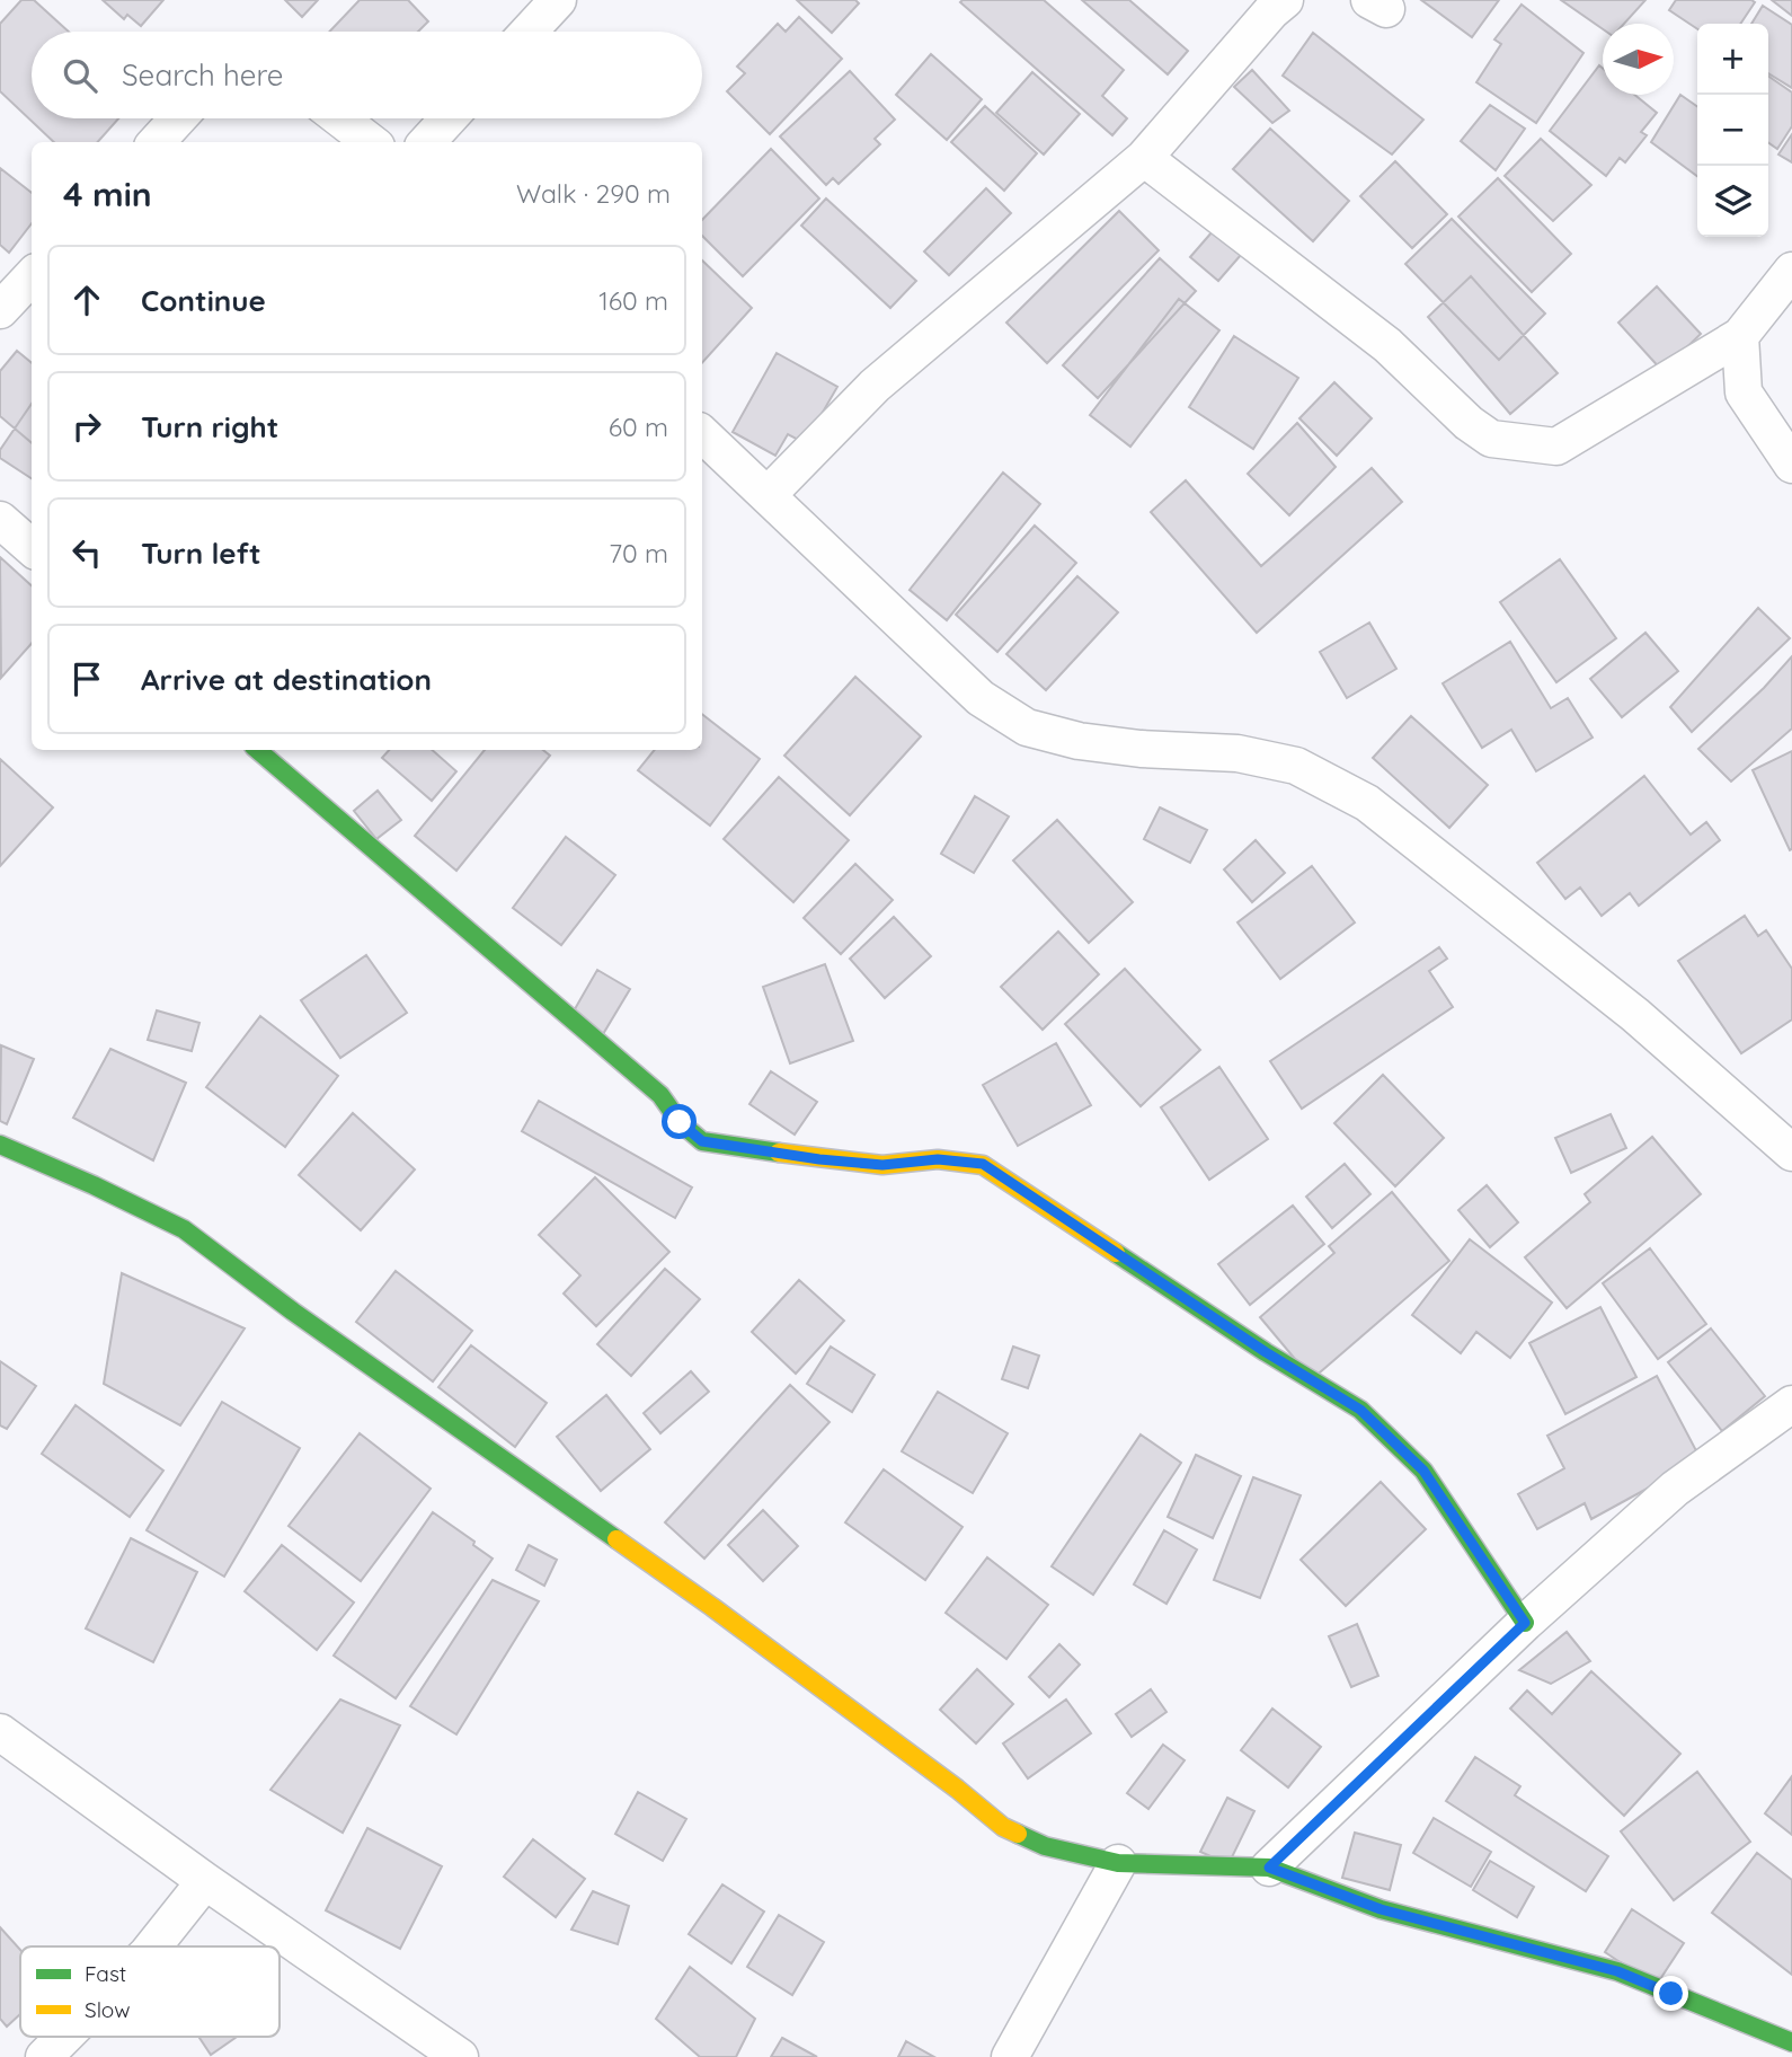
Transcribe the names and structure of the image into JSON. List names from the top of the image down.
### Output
{
  "legend": ["Fast", "Slow"],
  "north": "right",
  "page": {
    "map_buttons": ["+", "−"],
    "search": "Search here",
    "heading": ["4 min", "Walk · 290 m"],
    "list": [
      ["Continue", "160 m"],
      ["Turn right", "60 m"],
      ["Turn left", "70 m"],
      "Arrive at destination"
    ]
  }
}
